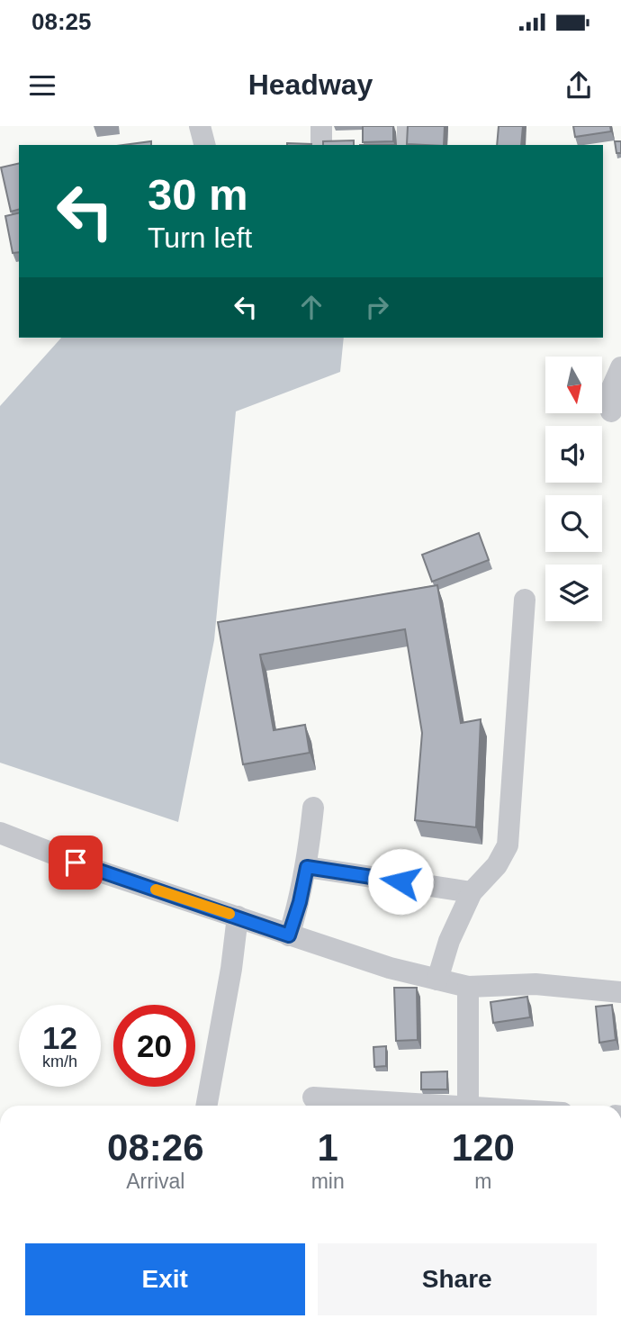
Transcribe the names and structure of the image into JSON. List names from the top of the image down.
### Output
{
  "north": "bottom",
  "page": {
    "status": "08:25",
    "header": "Headway",
    "turn": ["30 m", "Turn left"],
    "speed": "12 km/h",
    "limit": "20",
    "eta": [
      "08:26",
      "Arrival",
      "1",
      "min",
      "120",
      "m"
    ],
    "buttons": ["Exit", "Share"]
  }
}
